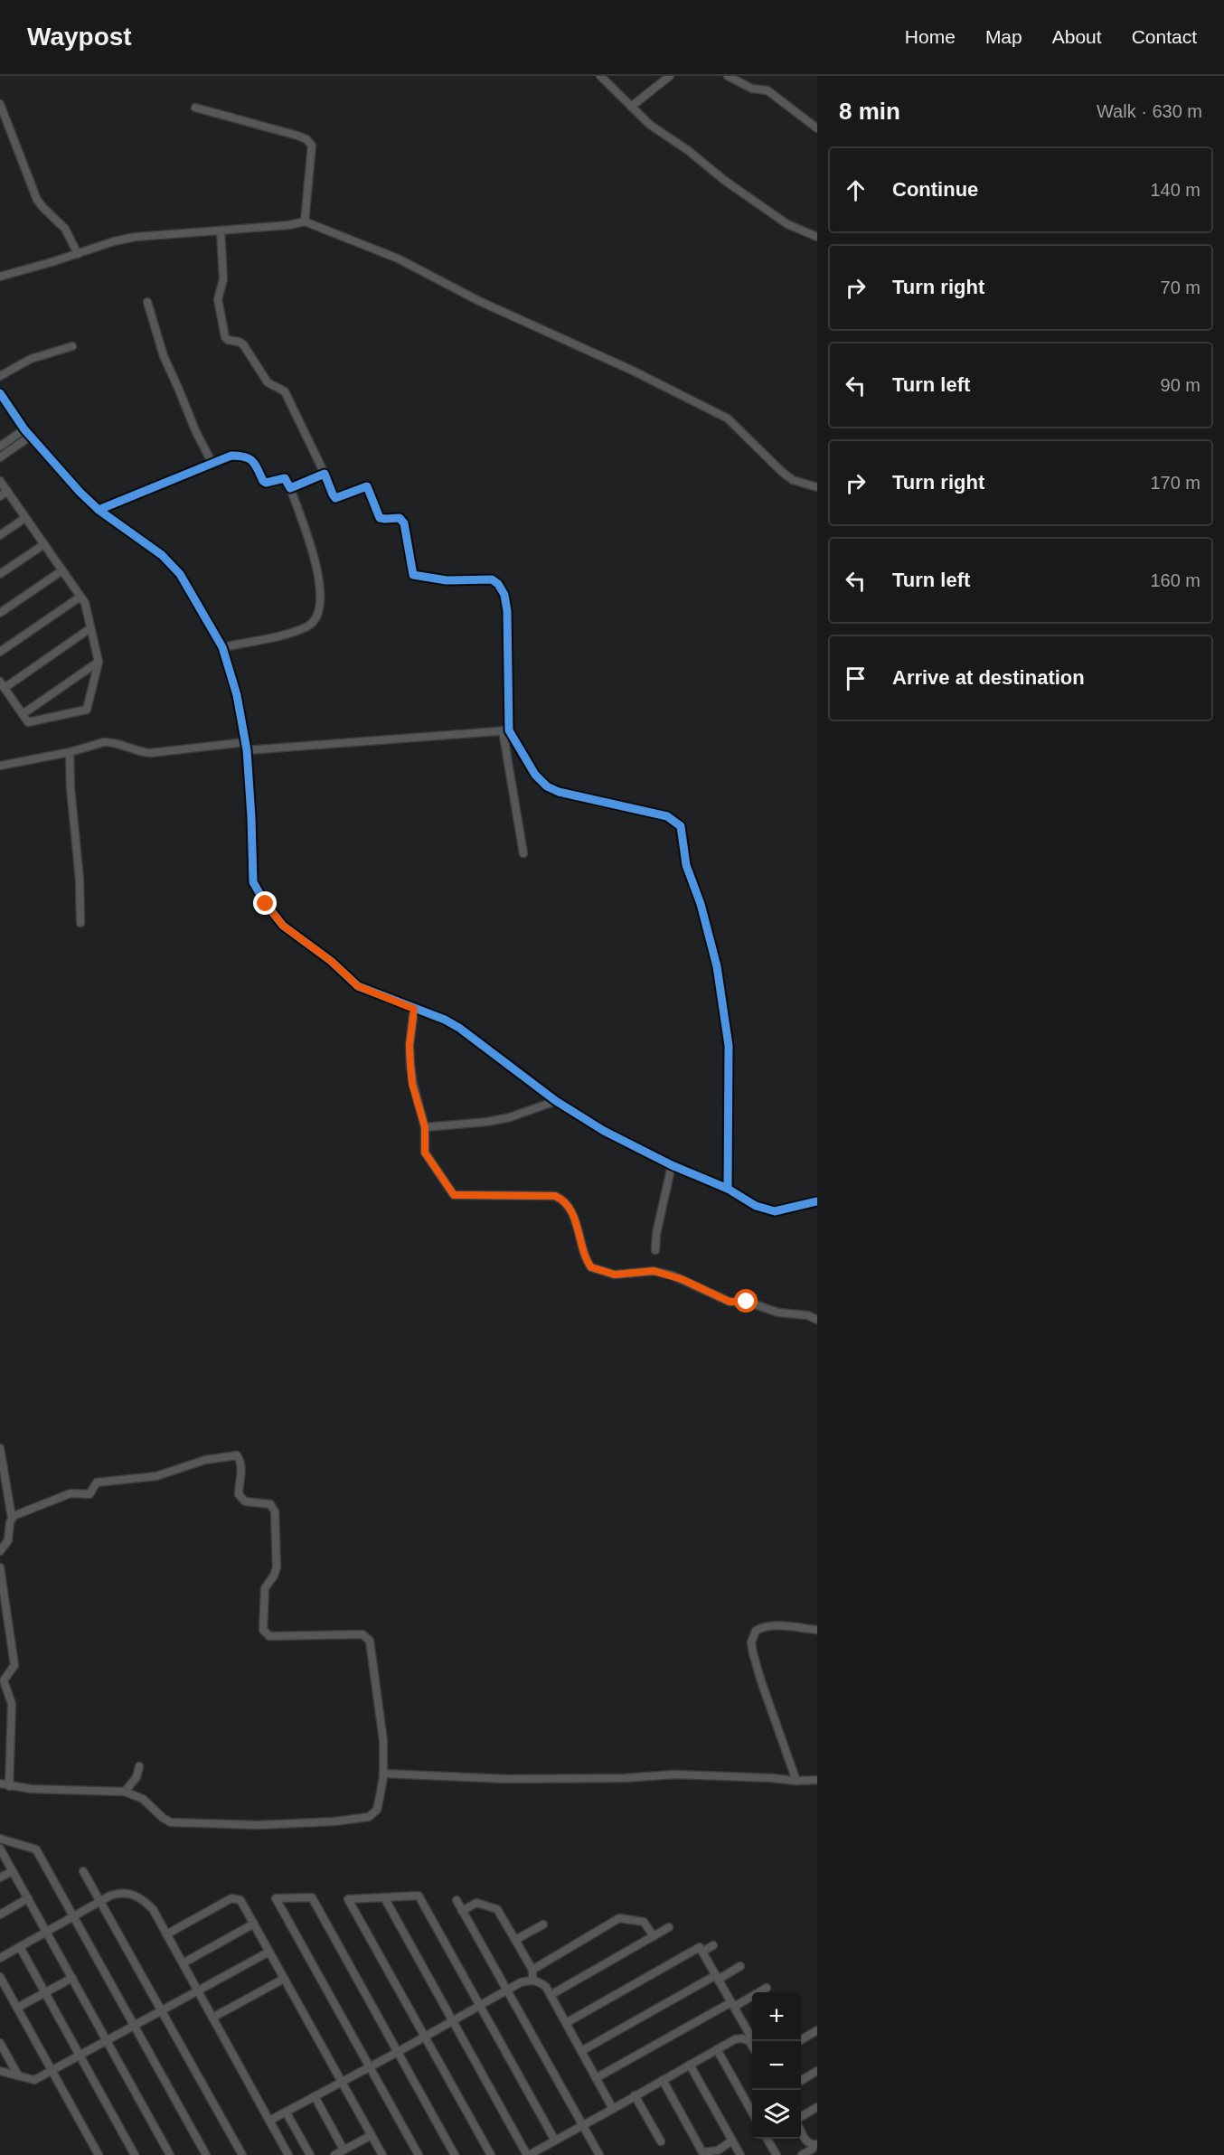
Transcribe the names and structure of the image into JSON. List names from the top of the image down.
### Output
{
  "page": {
    "header": "Waypost",
    "nav": [
      "Home",
      "Map",
      "About",
      "Contact"
    ],
    "heading": ["8 min", "Walk · 630 m"],
    "list": [
      ["Continue", "140 m"],
      ["Turn right", "70 m"],
      ["Turn left", "90 m"],
      ["Turn right", "170 m"],
      ["Turn left", "160 m"],
      "Arrive at destination"
    ],
    "map_buttons": ["+", "−"]
  }
}
